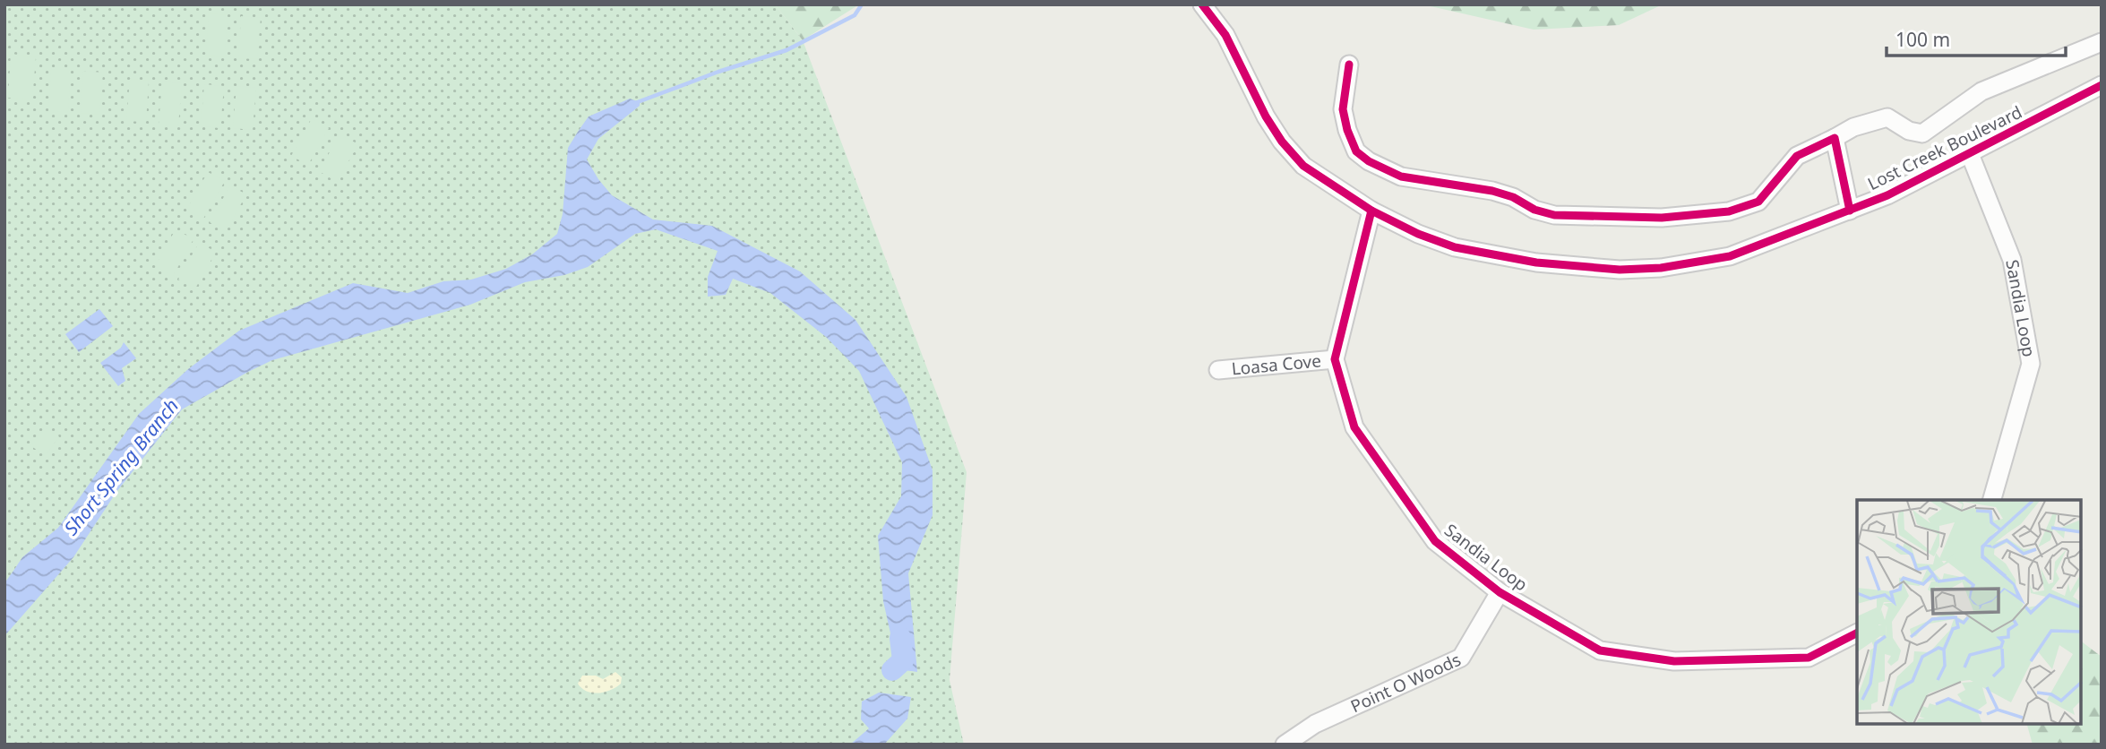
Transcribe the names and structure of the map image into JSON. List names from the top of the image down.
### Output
{
  "streets": {
    "street": [
      "Lost Creek Boulevard",
      "Sandia Loop",
      "Loasa Cove",
      "Point O Woods"
    ]
  },
  "crossings": [
    ["Lost Creek Boulevard", "Sandia Loop"],
    ["Sandia Loop", "Loasa Cove"],
    ["Sandia Loop", "Point O Woods"]
  ],
  "water": ["Short Spring Branch"],
  "scale_bar": "100 m"
}
